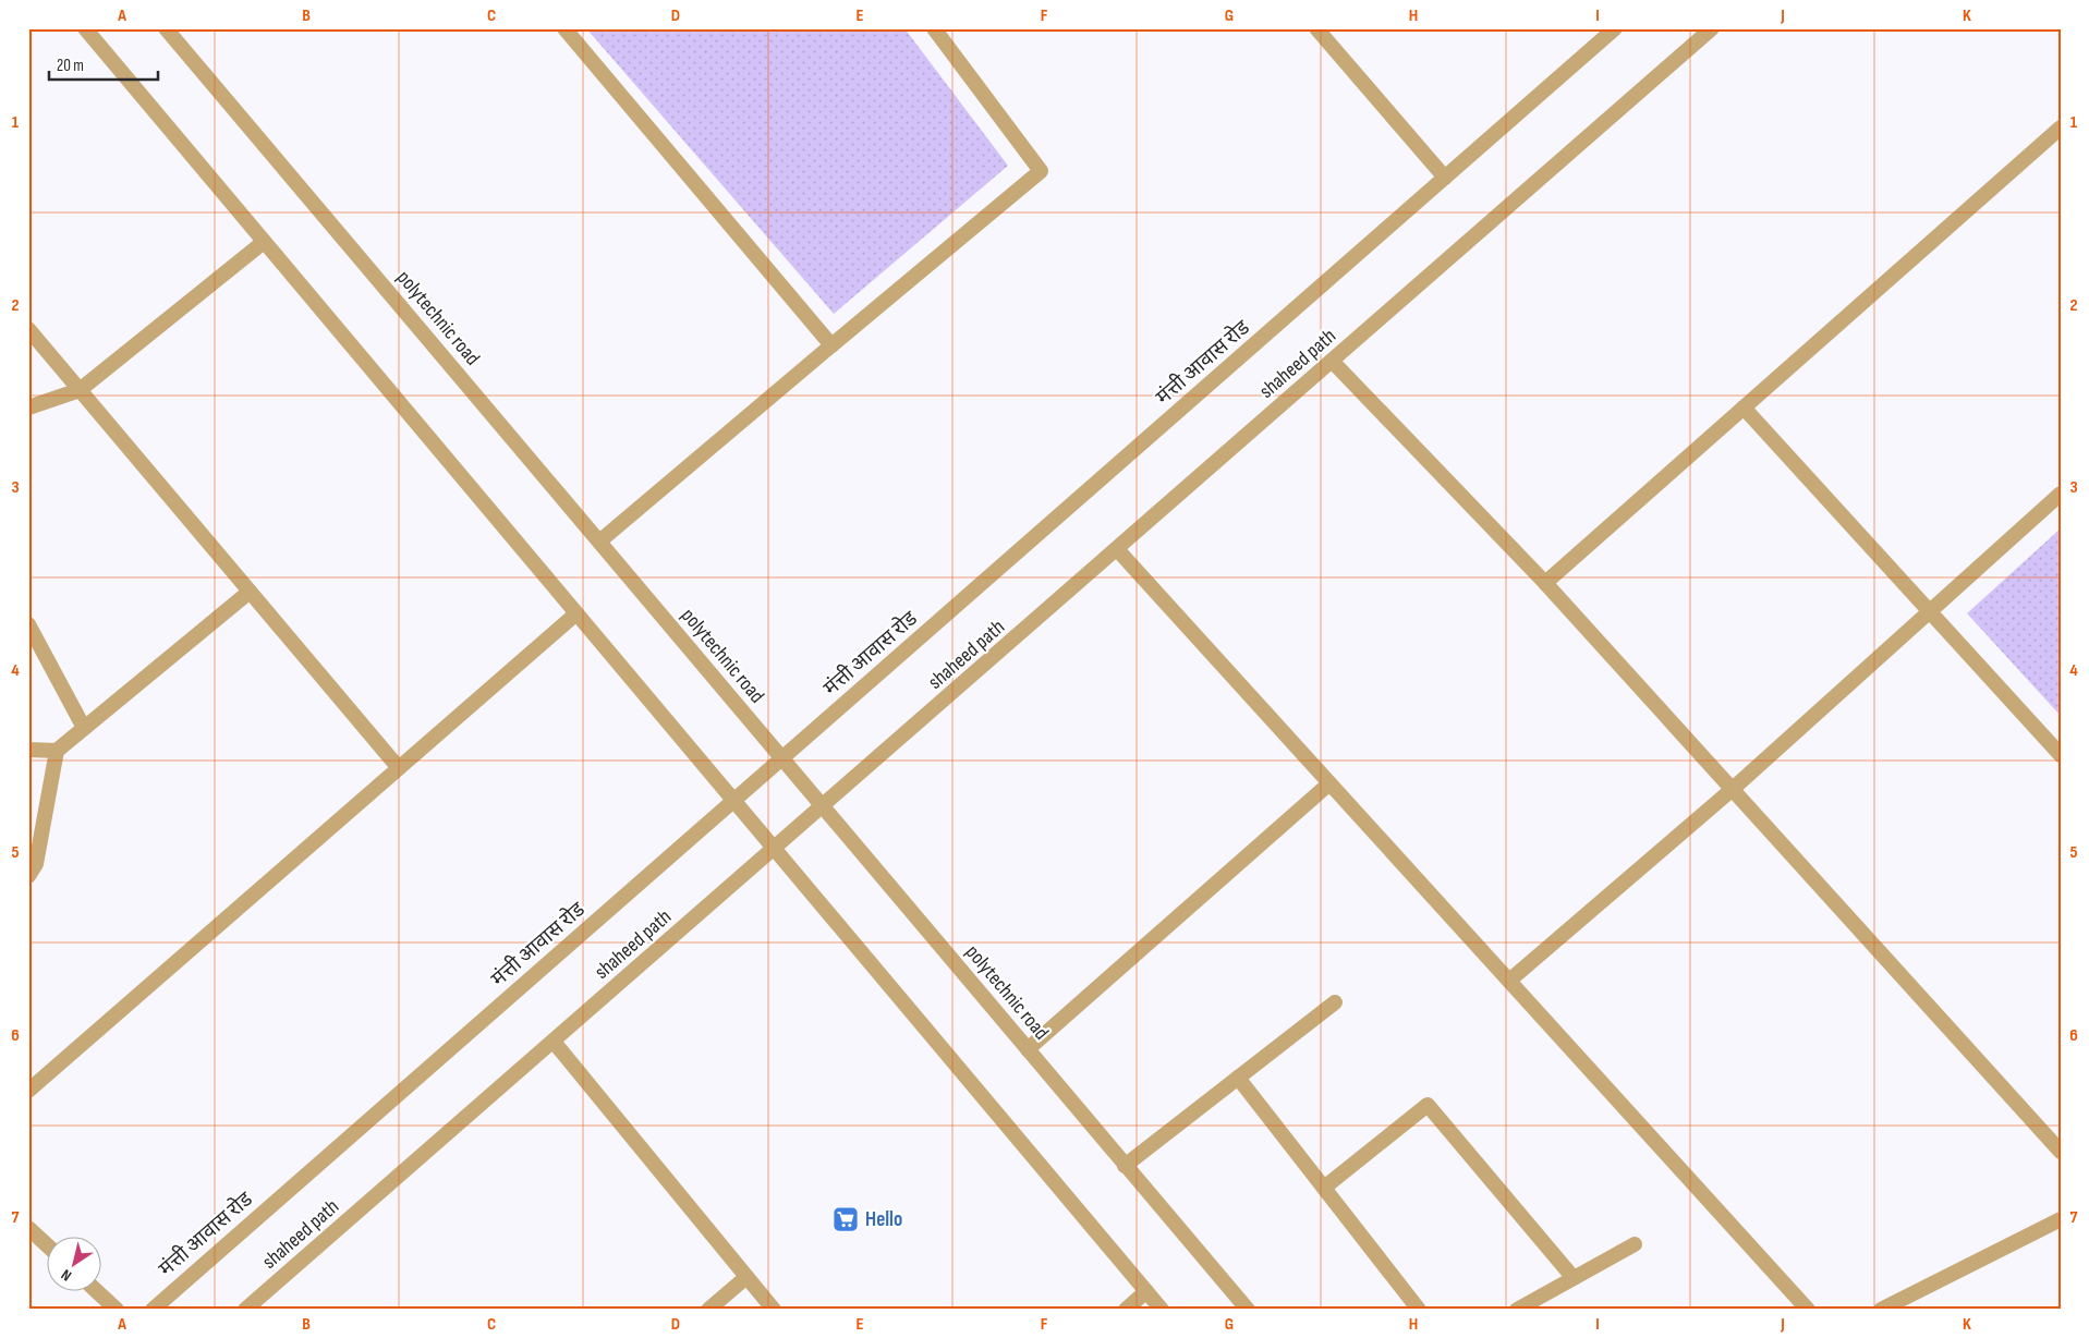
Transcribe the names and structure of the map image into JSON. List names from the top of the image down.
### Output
{
  "streets": {
    "street": ["polytechnic road", "मंत्ती आवास रोड", "shaheed path"]
  },
  "crossings": [
    ["polytechnic road", "मंत्ती आवास रोड"],
    ["polytechnic road", "shaheed path"]
  ],
  "places": {
    "supermarket": ["Hello"]
  },
  "scale_bar": "20 m",
  "north": "bottom left",
  "grid": {
    "columns": [
      "A",
      "B",
      "C",
      "D",
      "E",
      "F",
      "G",
      "H",
      "I",
      "J",
      "K"
    ],
    "rows": [
      "1",
      "2",
      "3",
      "4",
      "5",
      "6",
      "7"
    ]
  }
}
